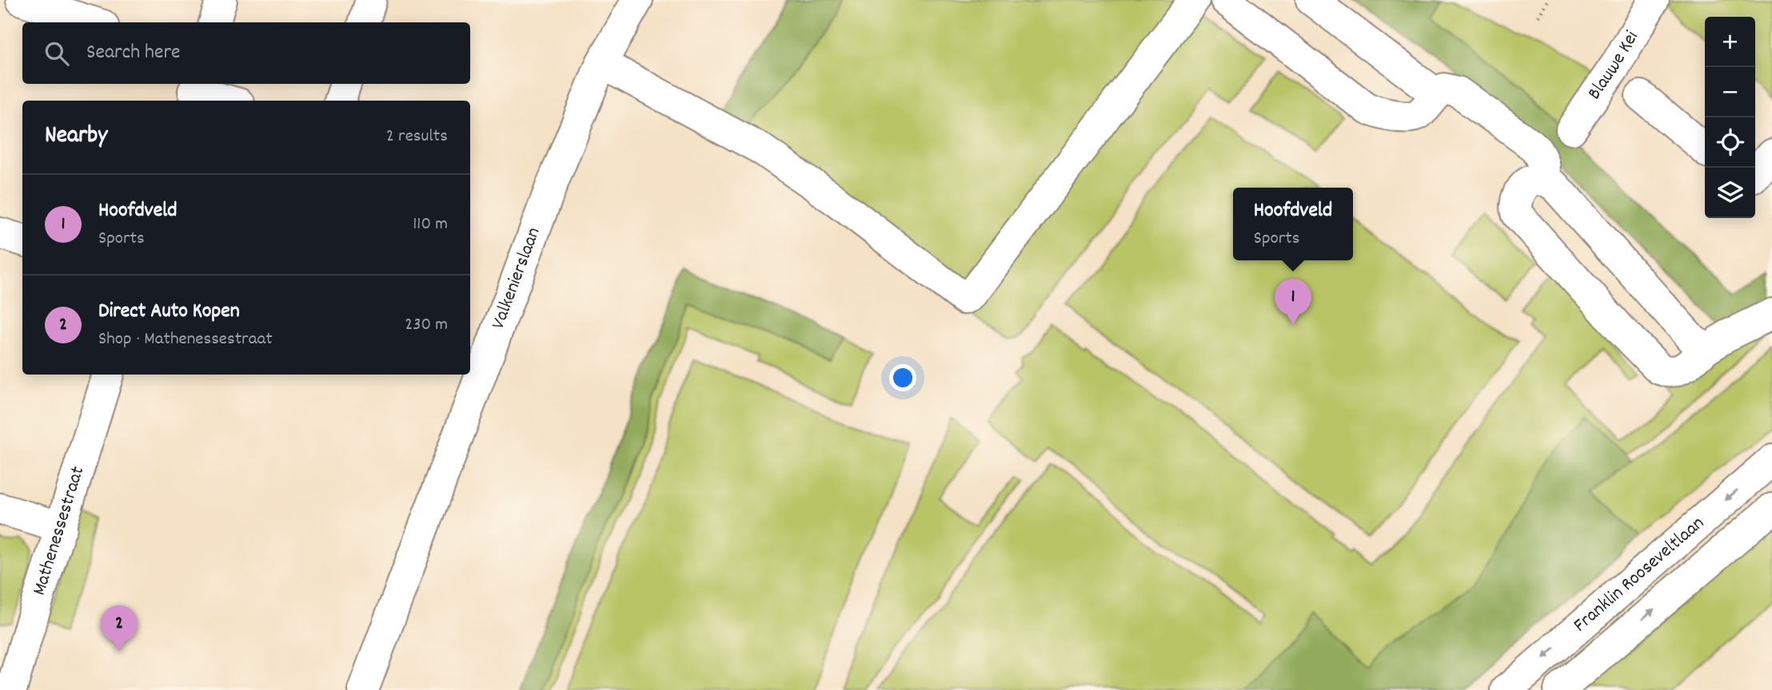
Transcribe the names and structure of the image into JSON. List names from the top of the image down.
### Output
{
  "streets": {
    "street": [
      "Blauwe Kei",
      "Valkenierslaan",
      "Mathenessestraat",
      "Franklin Rooseveltlaan"
    ]
  },
  "page": {
    "map_buttons": ["+", "−"],
    "search": "Search here",
    "heading": ["Nearby", "2 results"],
    "list": [
      {
        "mark": "1",
        "name": "Hoofdveld",
        "note": "Sports",
        "value": "110 m"
      },
      {
        "mark": "2",
        "name": "Direct Auto Kopen",
        "note": "Shop · Mathenessestraat",
        "value": "230 m"
      }
    ],
    "popup": ["Hoofdveld", "Sports"],
    "pins": ["1", "2"]
  }
}
